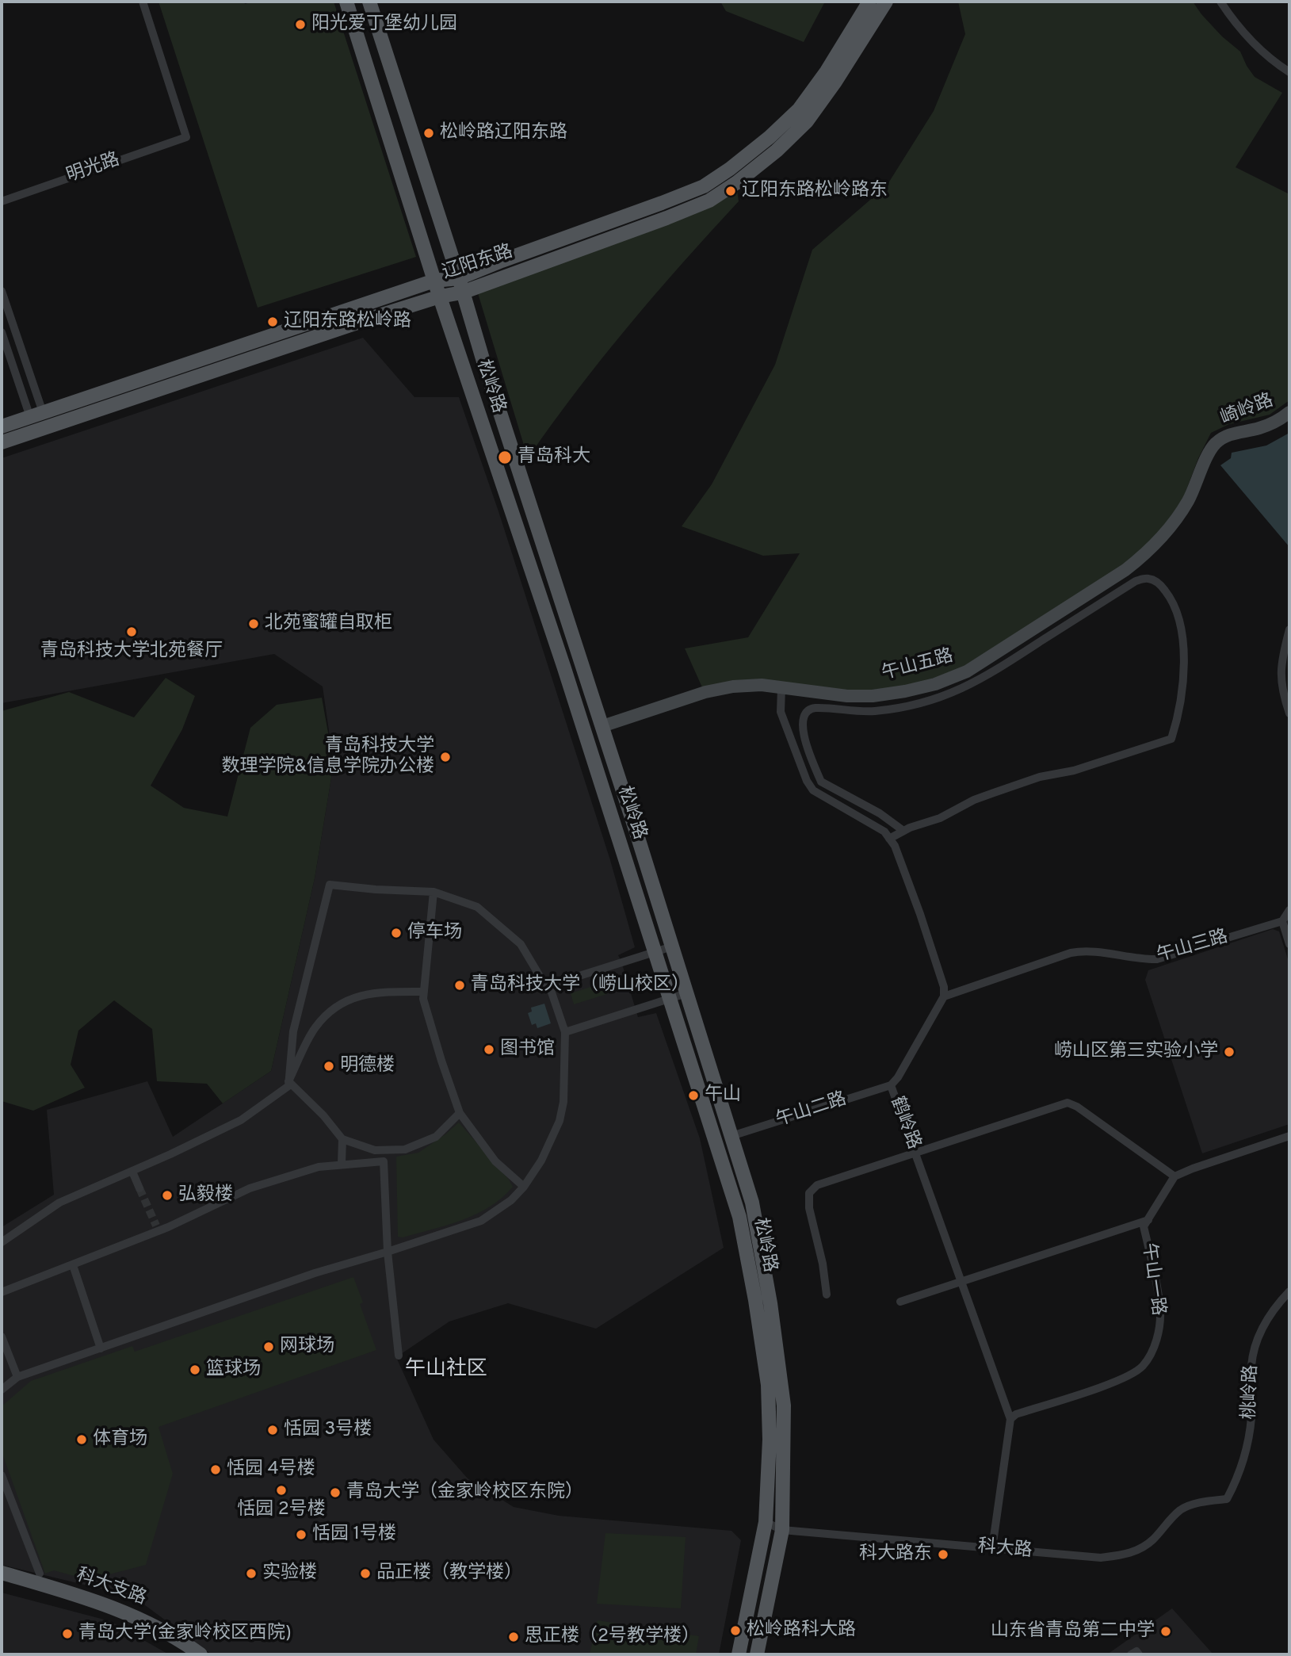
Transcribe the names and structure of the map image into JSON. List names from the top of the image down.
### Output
{
  "streets": {
    "main road": ["辽阳东路", "松岭路", "科大支路"],
    "street": [
      "明光路",
      "崎岭路",
      "午山五路",
      "午山三路",
      "午山二路",
      "鹤岭路",
      "午山一路",
      "桃岭路",
      "科大路"
    ]
  },
  "crossings": [
    ["辽阳东路", "松岭路"],
    ["松岭路", "午山五路"],
    ["松岭路", "午山二路"],
    ["松岭路", "科大路"],
    ["崎岭路", "午山五路"],
    ["午山三路", "鹤岭路"],
    ["午山二路", "鹤岭路"],
    ["鹤岭路", "午山一路"],
    ["鹤岭路", "科大路"],
    ["桃岭路", "科大路"]
  ],
  "districts": ["午山社区"],
  "places": [
    "阳光爱丁堡幼儿园",
    "松岭路辽阳东路",
    "辽阳东路松岭路东",
    "辽阳东路松岭路",
    "青岛科大",
    "北苑蜜罐自取柜",
    "青岛科技大学北苑餐厅",
    "青岛科技大学 数理学院&信息学院办公楼",
    "停车场",
    "青岛科技大学（崂山校区）",
    "图书馆",
    "崂山区第三实验小学",
    "明德楼",
    "午山",
    "弘毅楼",
    "网球场",
    "篮球场",
    "恬园 3号楼",
    "体育场",
    "恬园 4号楼",
    "恬园 2号楼",
    "青岛大学（金家岭校区东院）",
    "恬园 1号楼",
    "科大路东",
    "实验楼",
    "品正楼（教学楼）",
    "松岭路科大路",
    "山东省青岛第二中学",
    "青岛大学(金家岭校区西院)",
    "思正楼（2号教学楼）"
  ]
}
